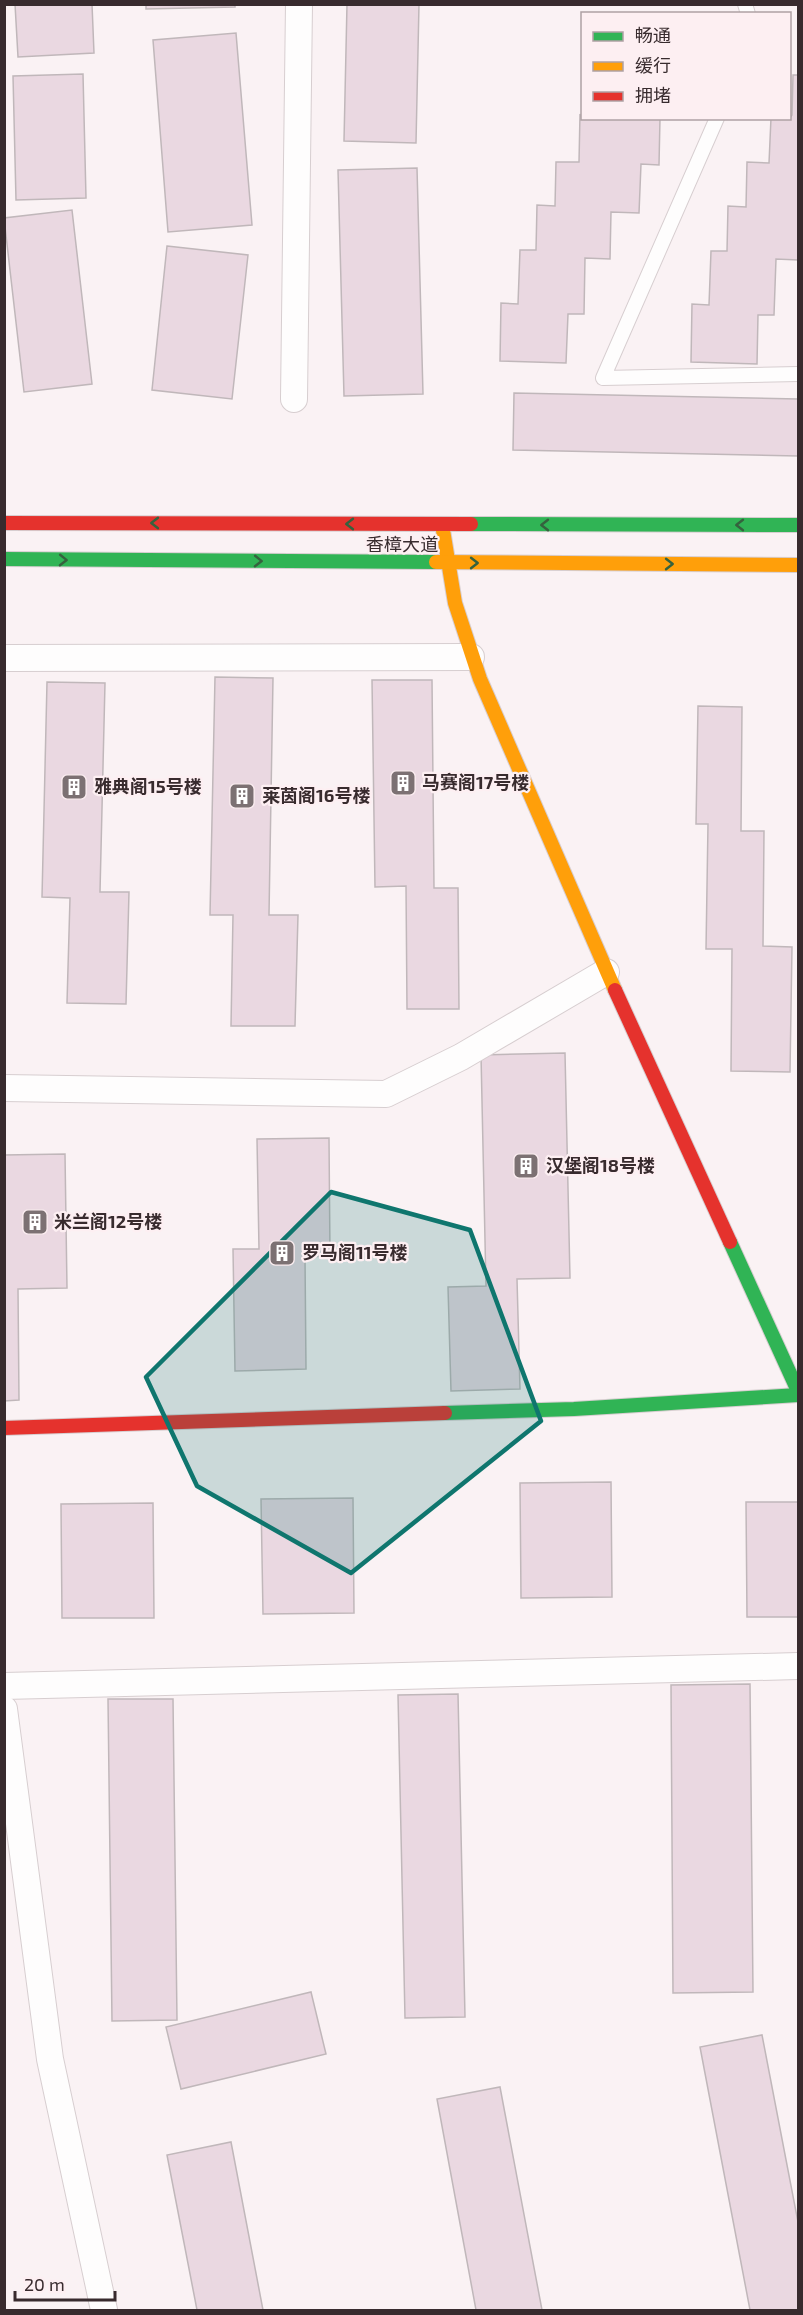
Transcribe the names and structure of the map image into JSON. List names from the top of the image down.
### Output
{
  "streets": {
    "street": ["香樟大道"]
  },
  "places": {
    "building": [
      "马赛阁17号楼",
      "雅典阁15号楼",
      "莱茵阁16号楼",
      "汉堡阁18号楼",
      "米兰阁12号楼",
      "罗马阁11号楼"
    ]
  },
  "legend": ["畅通", "缓行", "拥堵"],
  "scale_bar": "20 m"
}
